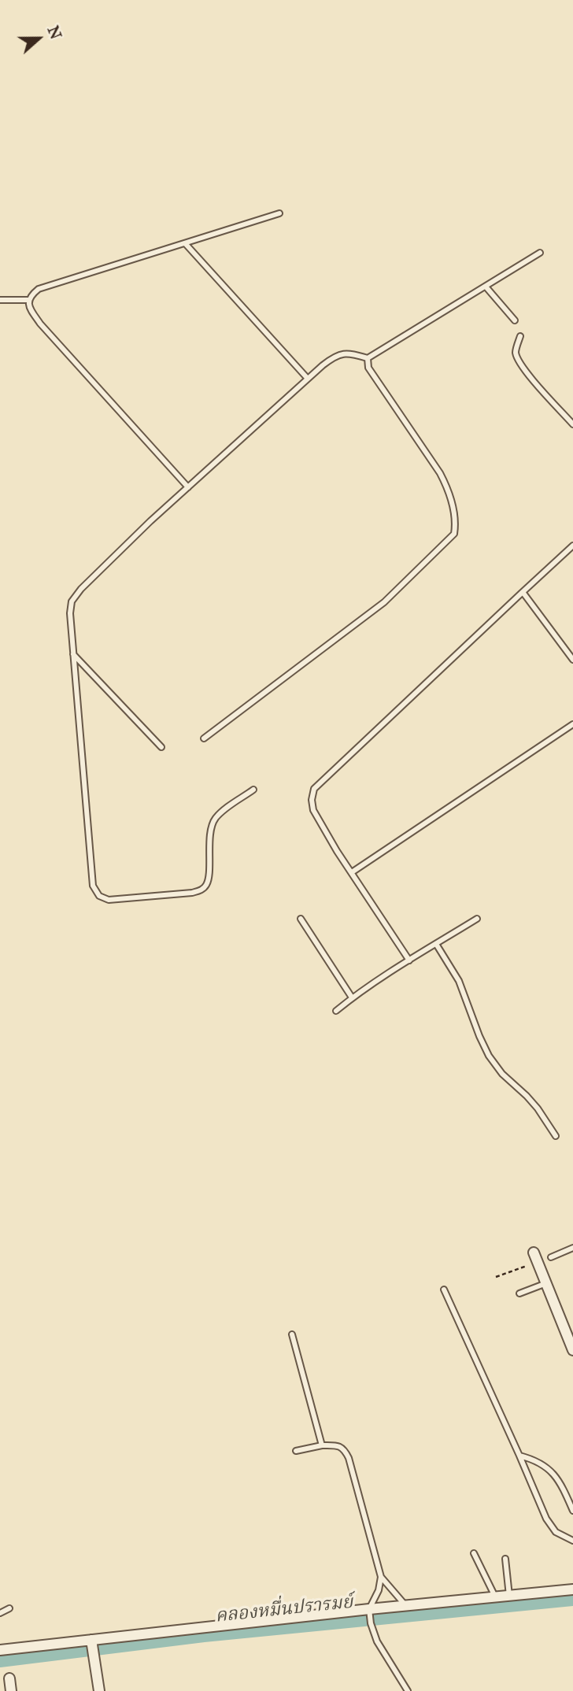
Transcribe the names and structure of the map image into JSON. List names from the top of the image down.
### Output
{
  "water": ["คลองหมื่นปรารมย์"],
  "north": "right"
}
